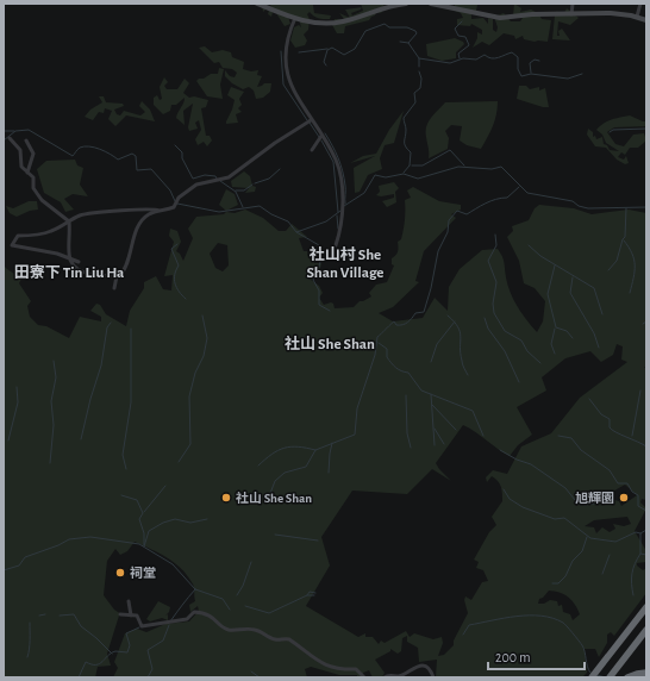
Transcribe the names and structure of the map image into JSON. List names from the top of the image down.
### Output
{
  "districts": ["社山村 She Shan Village", "田寮下 Tin Liu Ha", "社山 She Shan"],
  "places": ["社山 She Shan", "旭輝園", "祠堂"],
  "scale_bar": "200 m"
}
